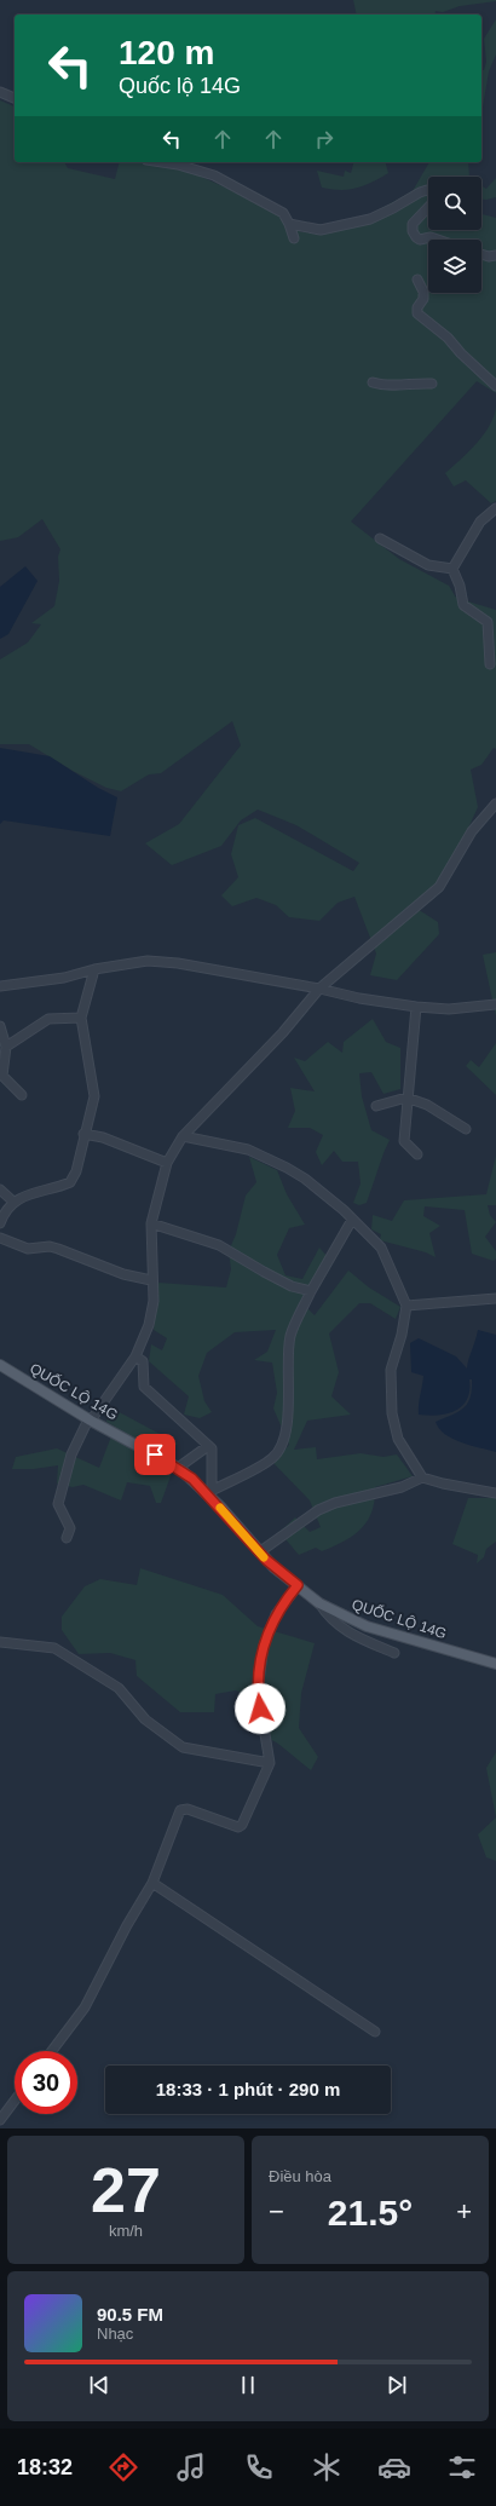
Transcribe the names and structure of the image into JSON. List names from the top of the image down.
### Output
{
  "streets": {
    "main road": ["QUỐC LỘ 14G"]
  },
  "page": {
    "turn": ["120 m", "Quốc lộ 14G"],
    "limit": "30",
    "trip": "18:33 · 1 phút · 290 m",
    "tile": [
      ["27", "km/h"],
      "Điều hòa"
    ],
    "heat": ["−", "21.5°", "+"],
    "song": ["90.5 FM", "Nhạc"],
    "tabs": "18:32"
  }
}
